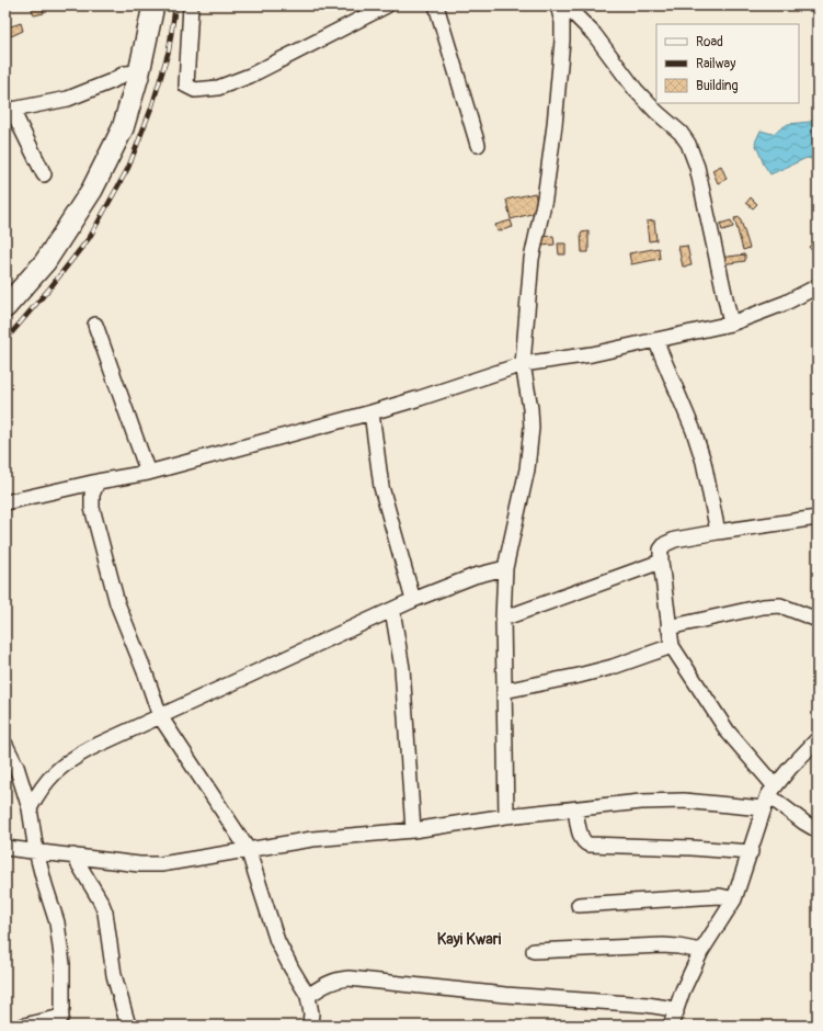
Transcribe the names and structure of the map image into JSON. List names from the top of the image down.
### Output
{
  "districts": ["Kayi Kwari"],
  "legend": ["Road", "Railway", "Building"]
}
